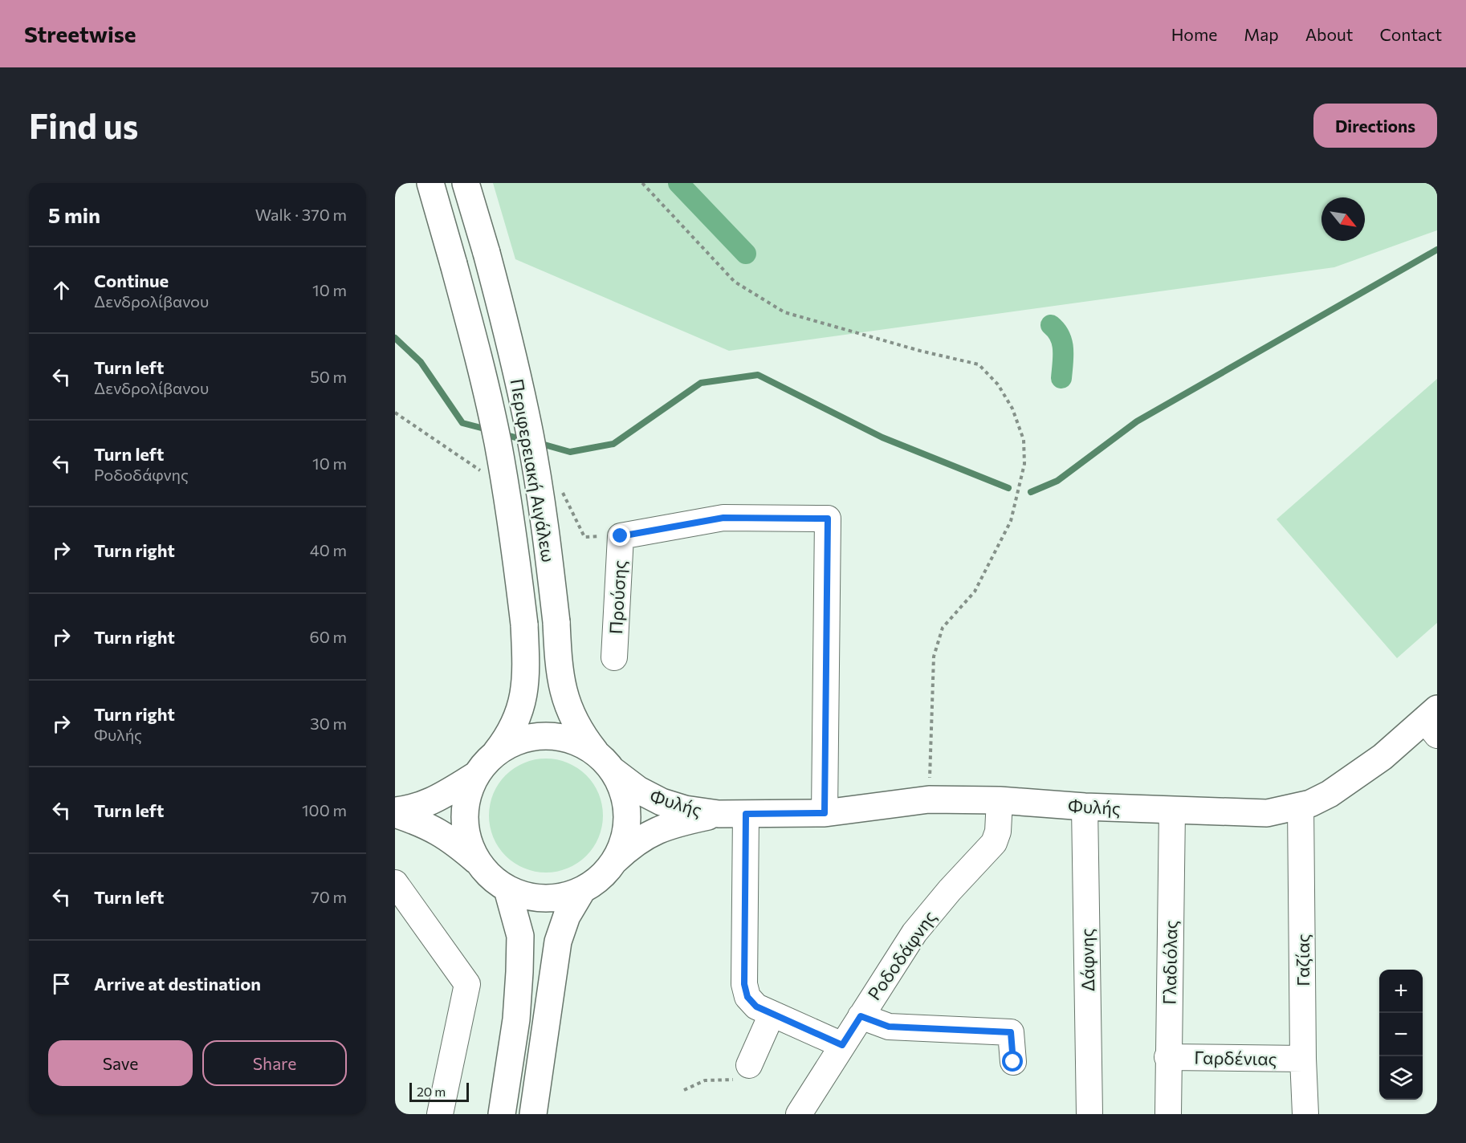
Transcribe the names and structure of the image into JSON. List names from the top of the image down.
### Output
{
  "streets": {
    "main road": ["Περιφερειακή Αιγάλεω", "Φυλής"],
    "street": [
      "Προύσης",
      "Ροδοδάφνης",
      "Δάφνης",
      "Γαζίας",
      "Γλαδιόλας",
      "Γαρδένιας"
    ]
  },
  "crossings": [
    ["Περιφερειακή Αιγάλεω", "Φυλής"],
    ["Προύσης", "Φυλής"],
    ["Φυλής", "Ροδοδάφνης"],
    ["Φυλής", "Δάφνης"],
    ["Φυλής", "Γαζίας"],
    ["Φυλής", "Γλαδιόλας"],
    ["Γαζίας", "Γαρδένιας"],
    ["Γλαδιόλας", "Γαρδένιας"]
  ],
  "scale_bar": "20 m",
  "north": "bottom right",
  "page": {
    "header": "Streetwise",
    "nav": [
      "Home",
      "Map",
      "About",
      "Contact"
    ],
    "buttons": [
      "Directions",
      ["Save", "Share"]
    ],
    "title": "Find us",
    "heading": ["5 min", "Walk · 370 m"],
    "list": [
      ["Continue", "Δενδρολίβανου", "10 m"],
      ["Turn left", "Δενδρολίβανου", "50 m"],
      ["Turn left", "Ροδοδάφνης", "10 m"],
      ["Turn right", "40 m"],
      ["Turn right", "60 m"],
      ["Turn right", "Φυλής", "30 m"],
      ["Turn left", "100 m"],
      ["Turn left", "70 m"],
      "Arrive at destination"
    ],
    "map_buttons": ["+", "−"],
    "scale": "20 m"
  }
}
